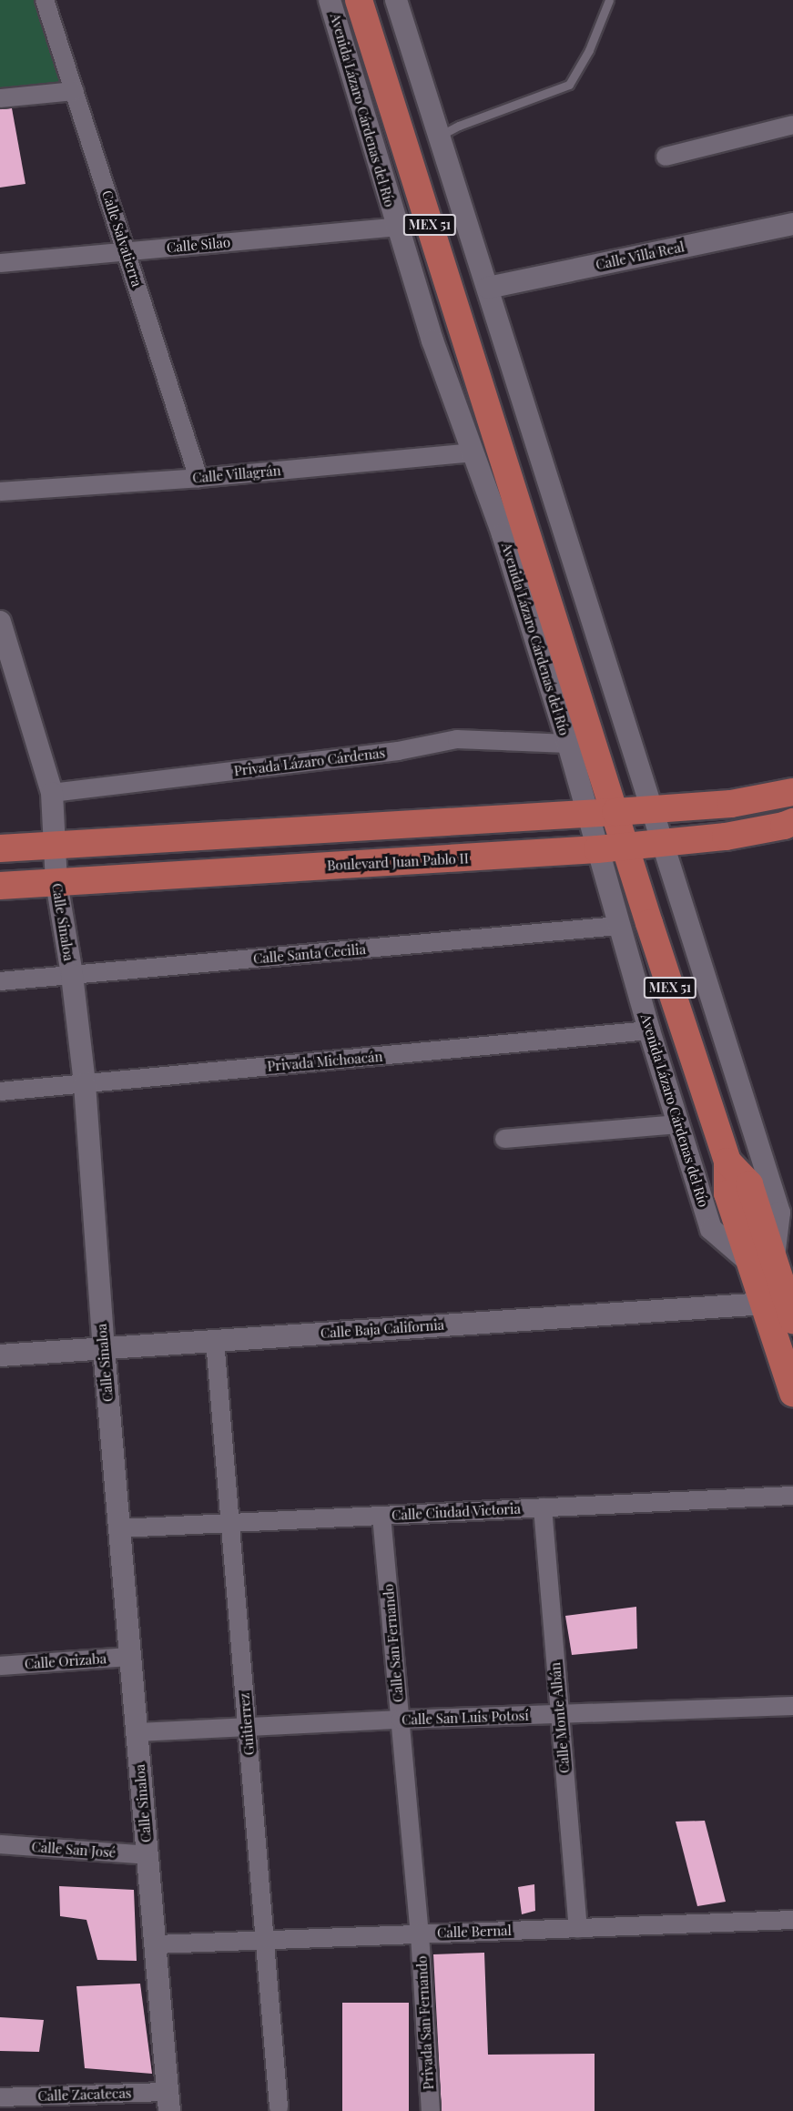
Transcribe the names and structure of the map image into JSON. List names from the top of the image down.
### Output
{
  "streets": {
    "main road": ["Avenida Lázaro Cárdenas del Río", "MEX 51", "Boulevard Juan Pablo II"],
    "street": [
      "Calle Salvatierra",
      "Calle Silao",
      "Calle Villa Real",
      "Calle Villagrán",
      "Privada Lázaro Cárdenas",
      "Calle Sinaloa",
      "Calle Santa Cecilia",
      "Privada Michoacán",
      "Calle Baja California",
      "Calle Ciudad Victoria",
      "Calle San Fernando",
      "Calle Orizaba",
      "Calle San Luis Potosí",
      "Calle Monte Albán",
      "Guitierrez",
      "Calle San José",
      "Calle Bernal",
      "Privada San Fernando",
      "Calle Zacatecas"
    ]
  },
  "crossings": [
    ["Avenida Lázaro Cárdenas del Río", "Calle Silao"],
    ["Avenida Lázaro Cárdenas del Río", "Calle Villa Real"],
    ["Avenida Lázaro Cárdenas del Río", "Calle Villagrán"],
    ["Avenida Lázaro Cárdenas del Río", "Privada Lázaro Cárdenas"],
    ["Avenida Lázaro Cárdenas del Río", "Boulevard Juan Pablo II"],
    ["Avenida Lázaro Cárdenas del Río", "Calle Santa Cecilia"],
    ["Avenida Lázaro Cárdenas del Río", "Privada Michoacán"],
    ["Avenida Lázaro Cárdenas del Río", "Calle Baja California"],
    ["Calle Salvatierra", "Calle Silao"],
    ["Calle Salvatierra", "Calle Villagrán"],
    ["Privada Lázaro Cárdenas", "Calle Sinaloa"],
    ["Boulevard Juan Pablo II", "Calle Sinaloa"],
    ["Calle Sinaloa", "Calle Santa Cecilia"],
    ["Calle Sinaloa", "Privada Michoacán"],
    ["Calle Sinaloa", "Calle Baja California"],
    ["Calle Sinaloa", "Calle Ciudad Victoria"],
    ["Calle Sinaloa", "Calle Orizaba"],
    ["Calle Sinaloa", "Calle San Luis Potosí"],
    ["Calle Sinaloa", "Calle San José"],
    ["Calle Sinaloa", "Calle Bernal"],
    ["Calle Sinaloa", "Calle Zacatecas"],
    ["Calle Baja California", "Guitierrez"],
    ["Calle Ciudad Victoria", "Calle San Fernando"],
    ["Calle Ciudad Victoria", "Calle Monte Albán"],
    ["Calle Ciudad Victoria", "Guitierrez"],
    ["Calle San Fernando", "Calle San Luis Potosí"],
    ["Calle San Fernando", "Calle Bernal"],
    ["Calle San Fernando", "Privada San Fernando"],
    ["Calle San Luis Potosí", "Calle Monte Albán"],
    ["Calle San Luis Potosí", "Guitierrez"],
    ["Calle Monte Albán", "Calle Bernal"],
    ["Guitierrez", "Calle Bernal"],
    ["Calle Bernal", "Privada San Fernando"]
  ]
}
